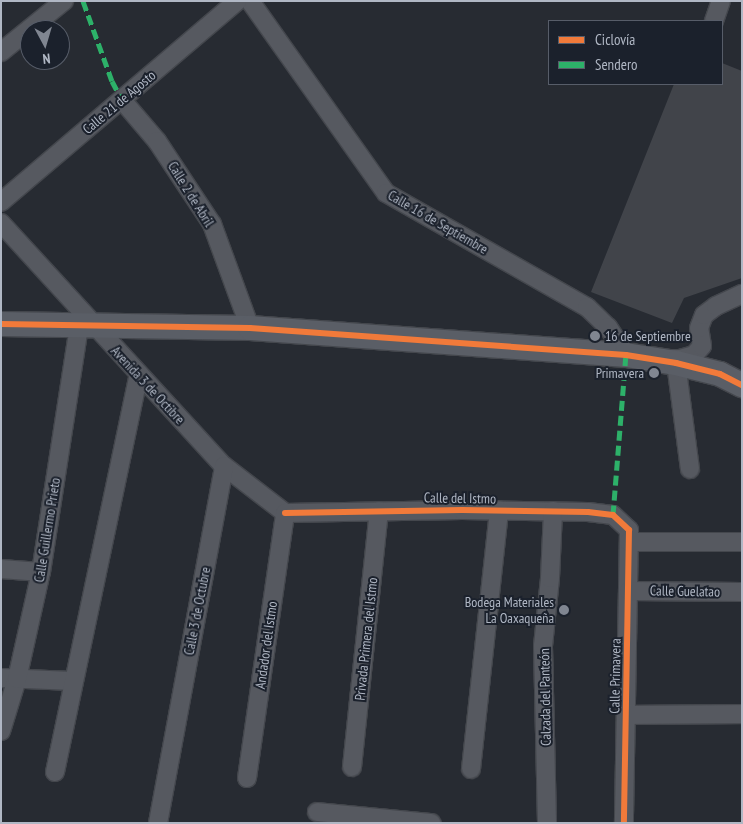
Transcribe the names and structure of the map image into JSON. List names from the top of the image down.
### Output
{
  "streets": {
    "street": [
      "Calle 21 de Agosto",
      "Calle 2 de Abril",
      "Calle 16 de Septiembre",
      "Avenida 3 de Octibre",
      "Calle del Istmo",
      "Calle Guillermo Prieto",
      "Calle Guelatao",
      "Calle 3 de Octubre",
      "Privada Primera del Istmo",
      "Andador del Istmo",
      "Calle Primavera",
      "Calzada del Panteón"
    ]
  },
  "crossings": [
    ["Calle 21 de Agosto", "Calle 2 de Abril"],
    ["Avenida 3 de Octibre", "Calle del Istmo"],
    ["Avenida 3 de Octibre", "Calle Guillermo Prieto"],
    ["Avenida 3 de Octibre", "Calle 3 de Octubre"],
    ["Avenida 3 de Octibre", "Andador del Istmo"],
    ["Calle del Istmo", "Privada Primera del Istmo"],
    ["Calle del Istmo", "Andador del Istmo"],
    ["Calle del Istmo", "Calle Primavera"],
    ["Calle del Istmo", "Calzada del Panteón"],
    ["Calle Guelatao", "Calle Primavera"]
  ],
  "places": ["16 de Septiembre", "Primavera", "Bodega Materiales La Oaxaqueña"],
  "legend": ["Ciclovía", "Sendero"],
  "north": "bottom"
}
